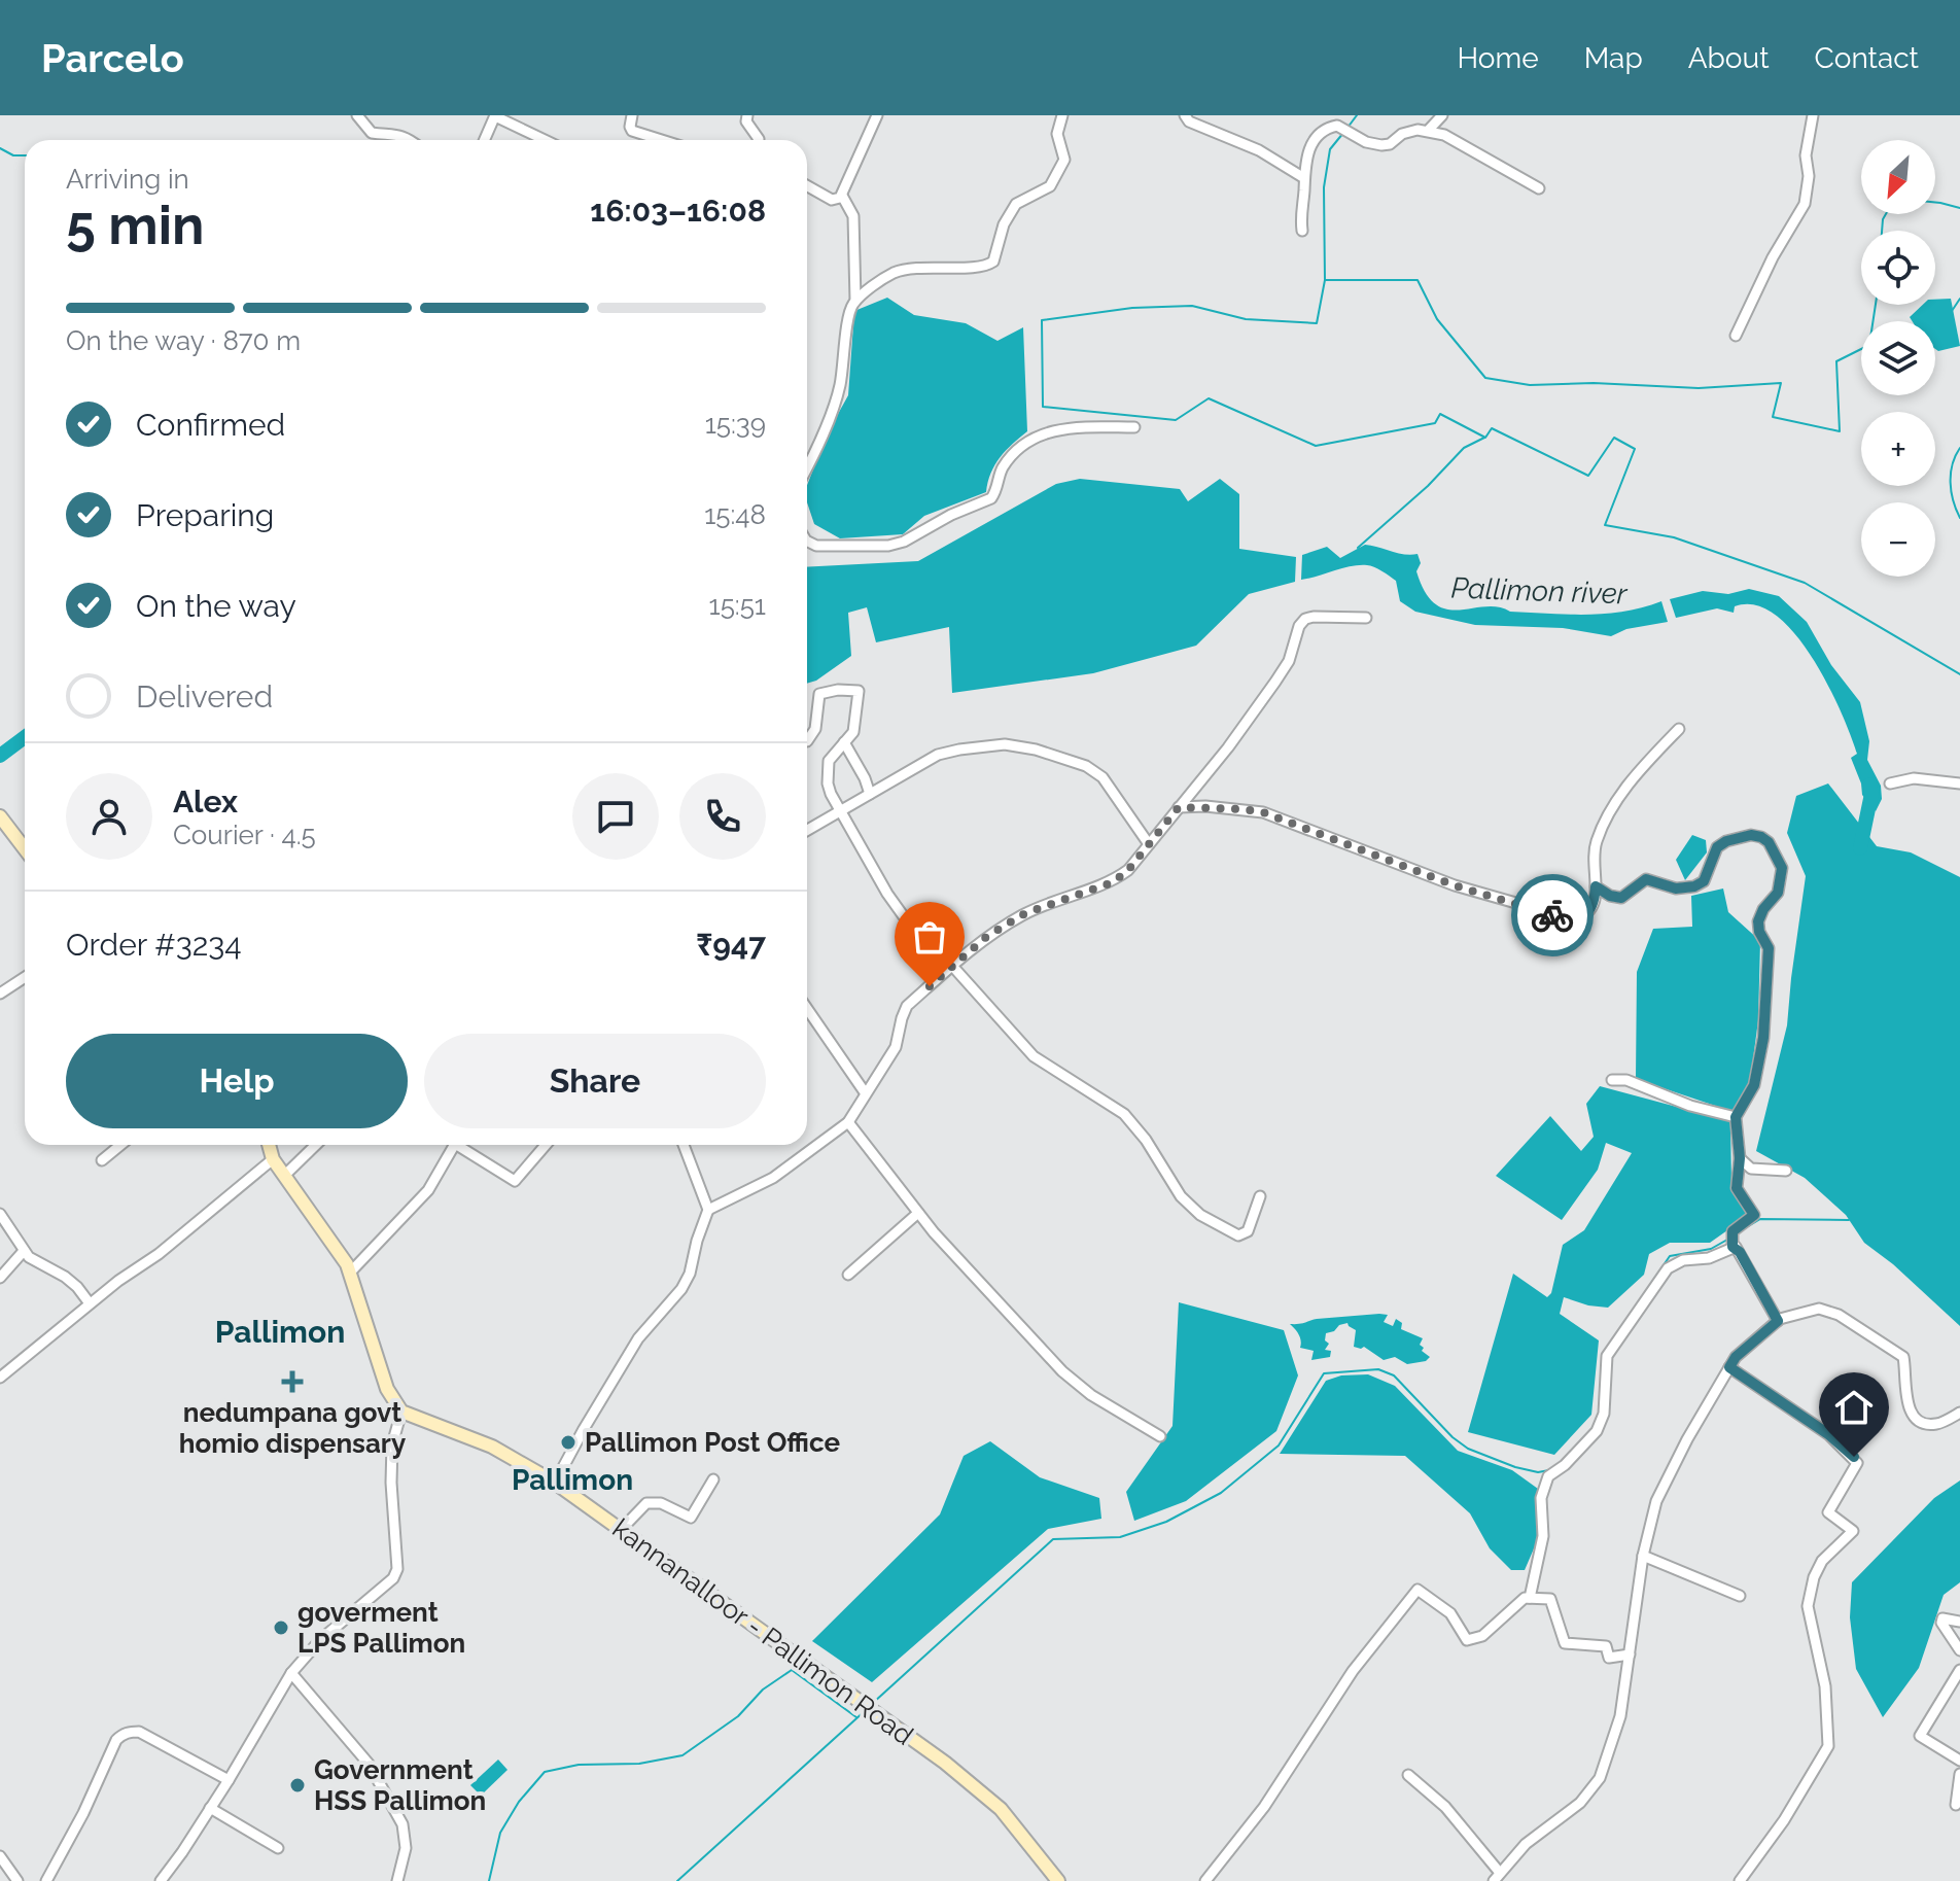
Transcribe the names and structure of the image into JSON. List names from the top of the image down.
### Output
{
  "streets": {
    "street": ["kannanalloor - Pallimon Road"]
  },
  "districts": ["Pallimon", "Pallimon"],
  "water": ["Pallimon river"],
  "places": {
    "health": ["nedumpana govt homio dispensary"],
    "other": ["Pallimon Post Office", "goverment LPS Pallimon", "Government HSS Pallimon"]
  },
  "north": "bottom left",
  "page": {
    "header": "Parcelo",
    "nav": [
      "Home",
      "Map",
      "About",
      "Contact"
    ],
    "map_buttons": ["+", "−"],
    "heading": ["5 min", "Arriving in", "16:03–16:08"],
    "panel": [
      "Alex",
      "Courier · 4.5",
      "Order #3234",
      "₹947"
    ],
    "bar": "On the way · 870 m",
    "list": [
      ["Confirmed", "15:39"],
      ["Preparing", "15:48"],
      ["On the way", "15:51"],
      "Delivered"
    ],
    "buttons": ["Help", "Share"]
  }
}
